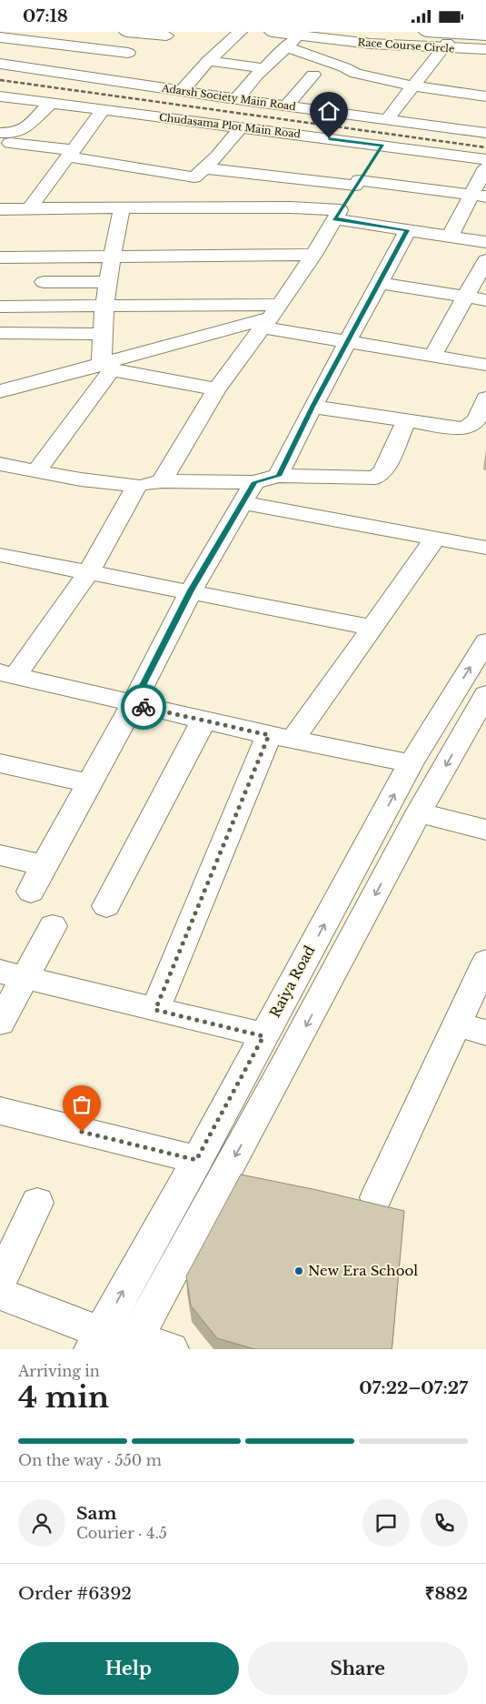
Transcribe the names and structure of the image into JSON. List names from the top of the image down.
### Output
{
  "streets": {
    "street": [
      "Race Course Circle",
      "Adarsh Society Main Road",
      "Chudasama Plot Main Road",
      "Raiya Road"
    ]
  },
  "places": ["New Era School"],
  "page": {
    "status": "07:18",
    "heading": ["4 min", "Arriving in", "07:22–07:27"],
    "panel": [
      "Sam",
      "Courier · 4.5",
      "Order #6392",
      "₹882"
    ],
    "bar": "On the way · 550 m",
    "buttons": ["Help", "Share"]
  }
}
